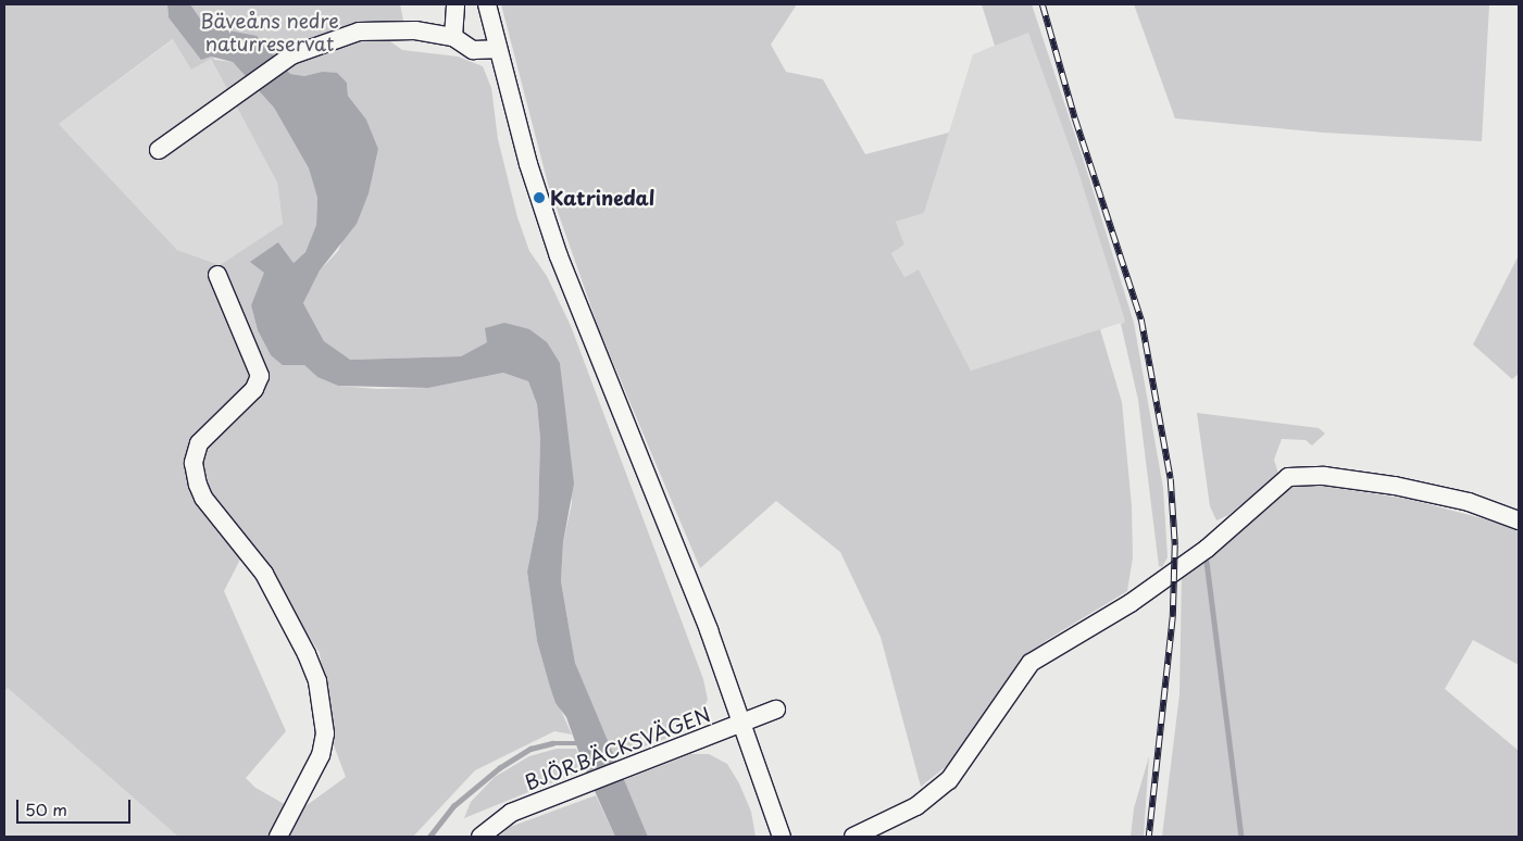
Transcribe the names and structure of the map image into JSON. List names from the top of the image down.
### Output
{
  "streets": {
    "street": ["BJÖRBÄCKSVÄGEN"]
  },
  "parks": ["Bäveåns nedre naturreservat"],
  "places": ["Katrinedal"],
  "scale_bar": "50 m"
}
